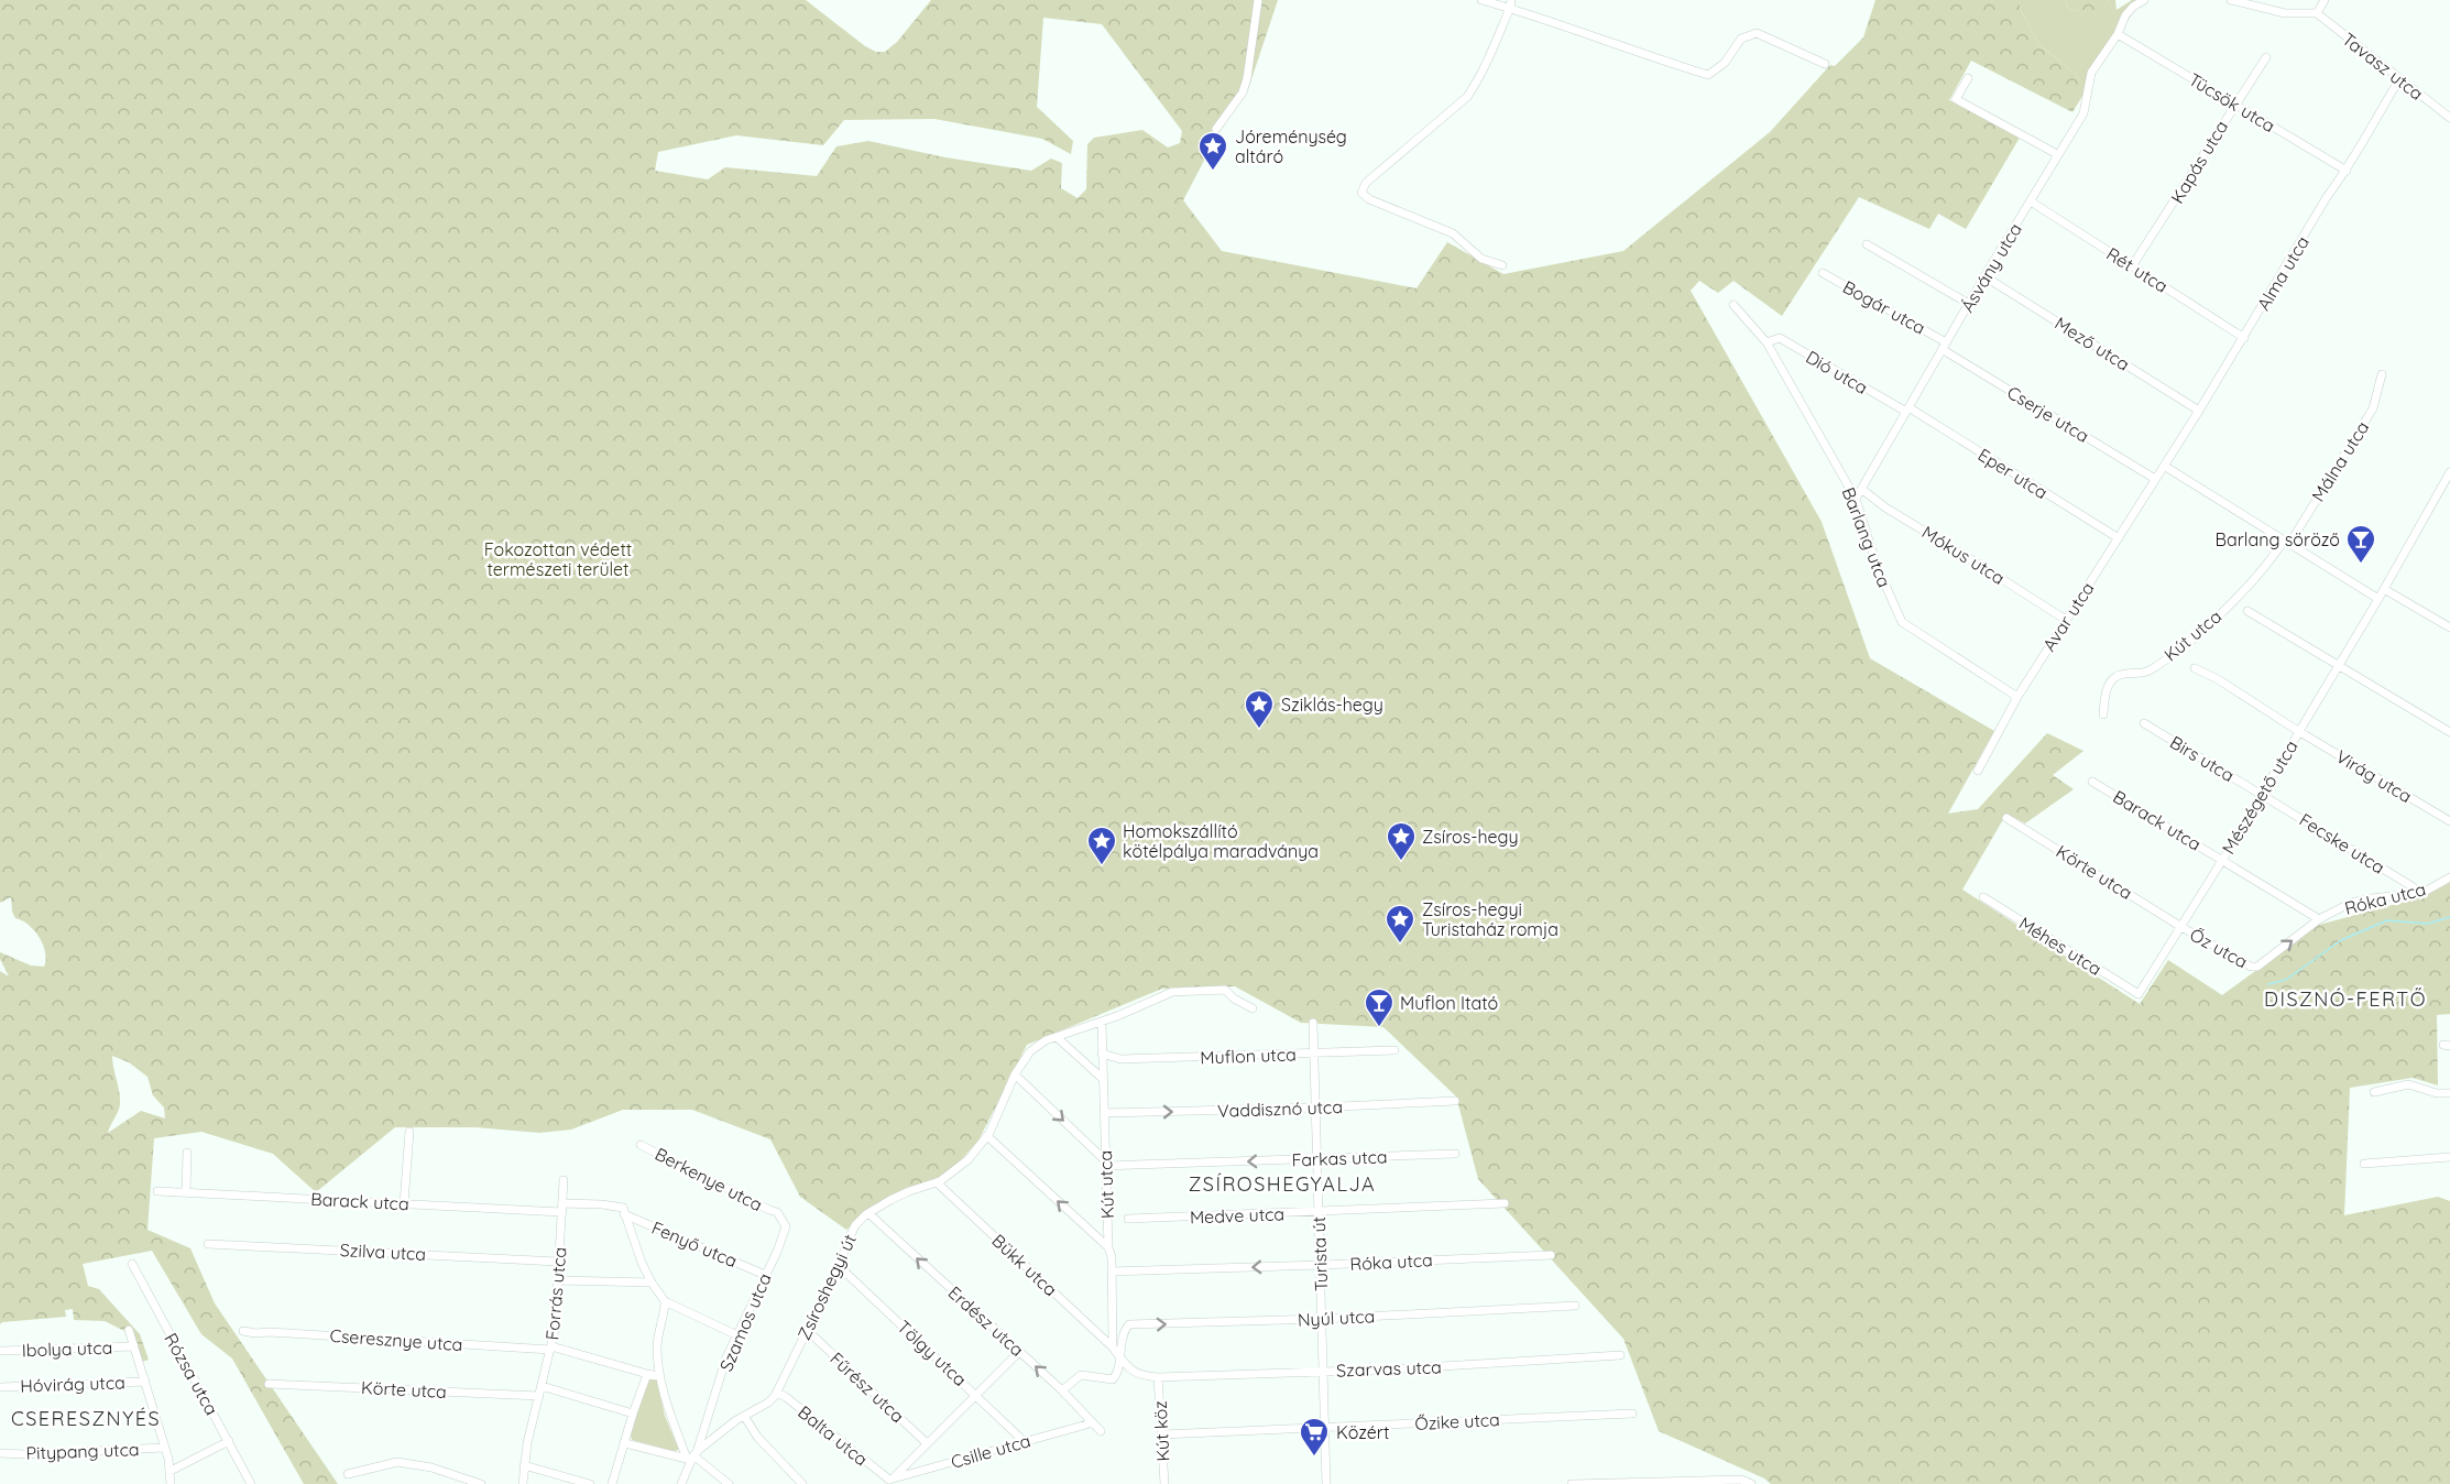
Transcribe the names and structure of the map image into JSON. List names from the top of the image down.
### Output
{
  "streets": {
    "street": [
      "Tavasz utca",
      "Tücsök utca",
      "Kapás utca",
      "Ásvány utca",
      "Rét utca",
      "Alma utca",
      "Bogár utca",
      "Mező utca",
      "Dió utca",
      "Cserje utca",
      "Málna utca",
      "Eper utca",
      "Barlang utca",
      "Mókus utca",
      "Avar utca",
      "Kút utca",
      "Birs utca",
      "Virág utca",
      "Mészégető utca",
      "Barack utca",
      "Fecske utca",
      "Körte utca",
      "Róka utca",
      "Méhes utca",
      "Őz utca",
      "Muflon utca",
      "Vaddisznó utca",
      "Farkas utca",
      "Berkenye utca",
      "Medve utca",
      "Fenyő utca",
      "Szilva utca",
      "Turista út",
      "Bükk utca",
      "Zsíroshegyi út",
      "Forrás utca",
      "Nyúl utca",
      "Erdész utca",
      "Szamos utca",
      "Cseresznye utca",
      "Ibolya utca",
      "Tölgy utca",
      "Szarvas utca",
      "Rózsa utca",
      "Hóvirág utca",
      "Fűrész utca",
      "Őzike utca",
      "Kút köz",
      "Balta utca",
      "Pitypang utca",
      "Csille utca"
    ]
  },
  "crossings": [
    ["Tavasz utca", "Alma utca"],
    ["Tücsök utca", "Kapás utca"],
    ["Tücsök utca", "Ásvány utca"],
    ["Tücsök utca", "Alma utca"],
    ["Kapás utca", "Rét utca"],
    ["Ásvány utca", "Rét utca"],
    ["Ásvány utca", "Bogár utca"],
    ["Ásvány utca", "Mező utca"],
    ["Ásvány utca", "Dió utca"],
    ["Ásvány utca", "Cserje utca"],
    ["Ásvány utca", "Eper utca"],
    ["Ásvány utca", "Barlang utca"],
    ["Ásvány utca", "Mókus utca"],
    ["Rét utca", "Alma utca"],
    ["Alma utca", "Mező utca"],
    ["Alma utca", "Avar utca"],
    ["Bogár utca", "Cserje utca"],
    ["Dió utca", "Eper utca"],
    ["Dió utca", "Barlang utca"],
    ["Cserje utca", "Avar utca"],
    ["Málna utca", "Kút utca"],
    ["Eper utca", "Avar utca"],
    ["Barlang utca", "Avar utca"],
    ["Mókus utca", "Avar utca"],
    ["Kút utca", "Róka utca"],
    ["Kút utca", "Muflon utca"],
    ["Kút utca", "Vaddisznó utca"],
    ["Kút utca", "Farkas utca"],
    ["Kút utca", "Bükk utca"],
    ["Kút utca", "Zsíroshegyi út"],
    ["Birs utca", "Mészégető utca"],
    ["Birs utca", "Fecske utca"],
    ["Virág utca", "Mészégető utca"],
    ["Mészégető utca", "Barack utca"],
    ["Mészégető utca", "Fecske utca"],
    ["Mészégető utca", "Körte utca"],
    ["Mészégető utca", "Méhes utca"],
    ["Mészégető utca", "Őz utca"],
    ["Barack utca", "Fenyő utca"],
    ["Barack utca", "Forrás utca"],
    ["Fecske utca", "Róka utca"],
    ["Körte utca", "Őz utca"],
    ["Körte utca", "Forrás utca"],
    ["Róka utca", "Őz utca"],
    ["Róka utca", "Turista út"],
    ["Muflon utca", "Turista út"],
    ["Vaddisznó utca", "Turista út"],
    ["Farkas utca", "Turista út"],
    ["Berkenye utca", "Szamos utca"],
    ["Medve utca", "Turista út"],
    ["Fenyő utca", "Szamos utca"],
    ["Szilva utca", "Forrás utca"],
    ["Turista út", "Nyúl utca"],
    ["Turista út", "Szarvas utca"],
    ["Turista út", "Őzike utca"],
    ["Bükk utca", "Zsíroshegyi út"],
    ["Bükk utca", "Nyúl utca"],
    ["Bükk utca", "Szarvas utca"],
    ["Bükk utca", "Kút köz"],
    ["Zsíroshegyi út", "Erdész utca"],
    ["Zsíroshegyi út", "Szamos utca"],
    ["Zsíroshegyi út", "Tölgy utca"],
    ["Zsíroshegyi út", "Fűrész utca"],
    ["Zsíroshegyi út", "Balta utca"],
    ["Forrás utca", "Cseresznye utca"],
    ["Erdész utca", "Csille utca"],
    ["Tölgy utca", "Csille utca"],
    ["Szarvas utca", "Kút köz"],
    ["Őzike utca", "Kút köz"],
    ["Balta utca", "Csille utca"]
  ],
  "one_way": [
    "Vaddisznó utca",
    "Farkas utca",
    "Nyúl utca",
    "Erdész utca"
  ],
  "districts": ["DISZNÓ-FERTŐ", "ZSÍROSHEGYALJA", "CSERESZNYÉS"],
  "parks": ["Fokozottan védett természeti terület"],
  "places": {
    "place": [
      "Jóreménység altáró",
      "Sziklás-hegy",
      "Zsíros-hegy",
      "Homokszállító kötélpálya maradványa",
      "Zsíros-hegyi Turistaház romja"
    ],
    "bar": ["Barlang söröző", "Muflon Itató"],
    "supermarket": ["Közért"]
  }
}
